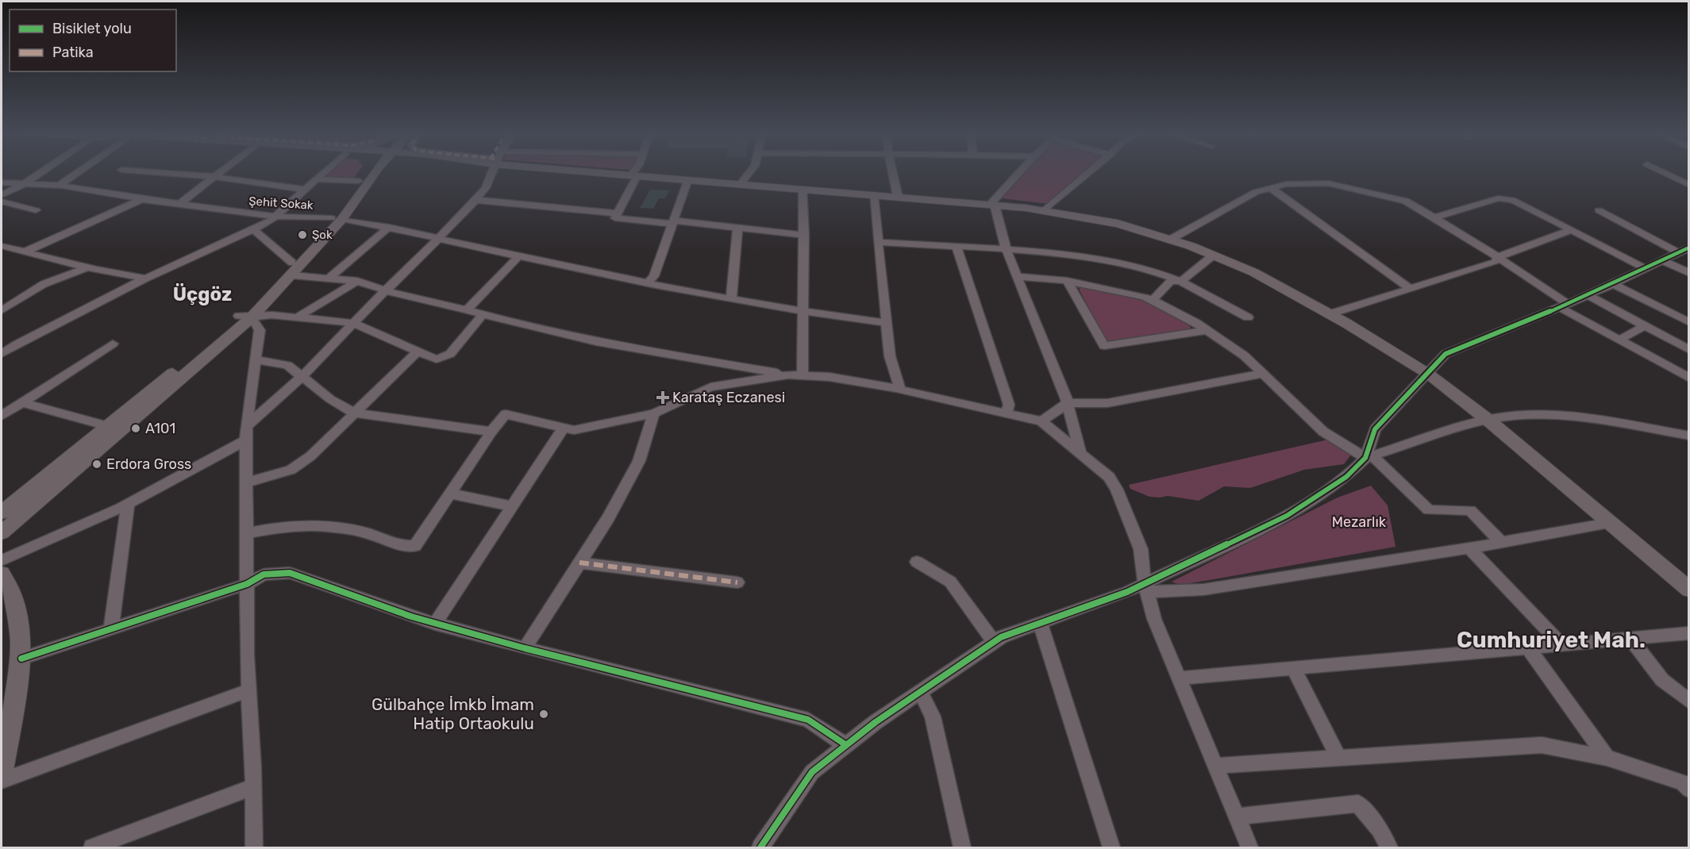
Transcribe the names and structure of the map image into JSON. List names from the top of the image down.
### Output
{
  "streets": {
    "street": ["Şehit Sokak"]
  },
  "districts": ["Üçgöz", "Cumhuriyet Mah."],
  "parks": ["Mezarlık"],
  "places": {
    "other": [
      "Şok",
      "A101",
      "Erdora Gross",
      "Gülbahçe İmkb İmam Hatip Ortaokulu"
    ],
    "health": ["Karataş Eczanesi"]
  },
  "legend": ["Bisiklet yolu", "Patika"]
}
